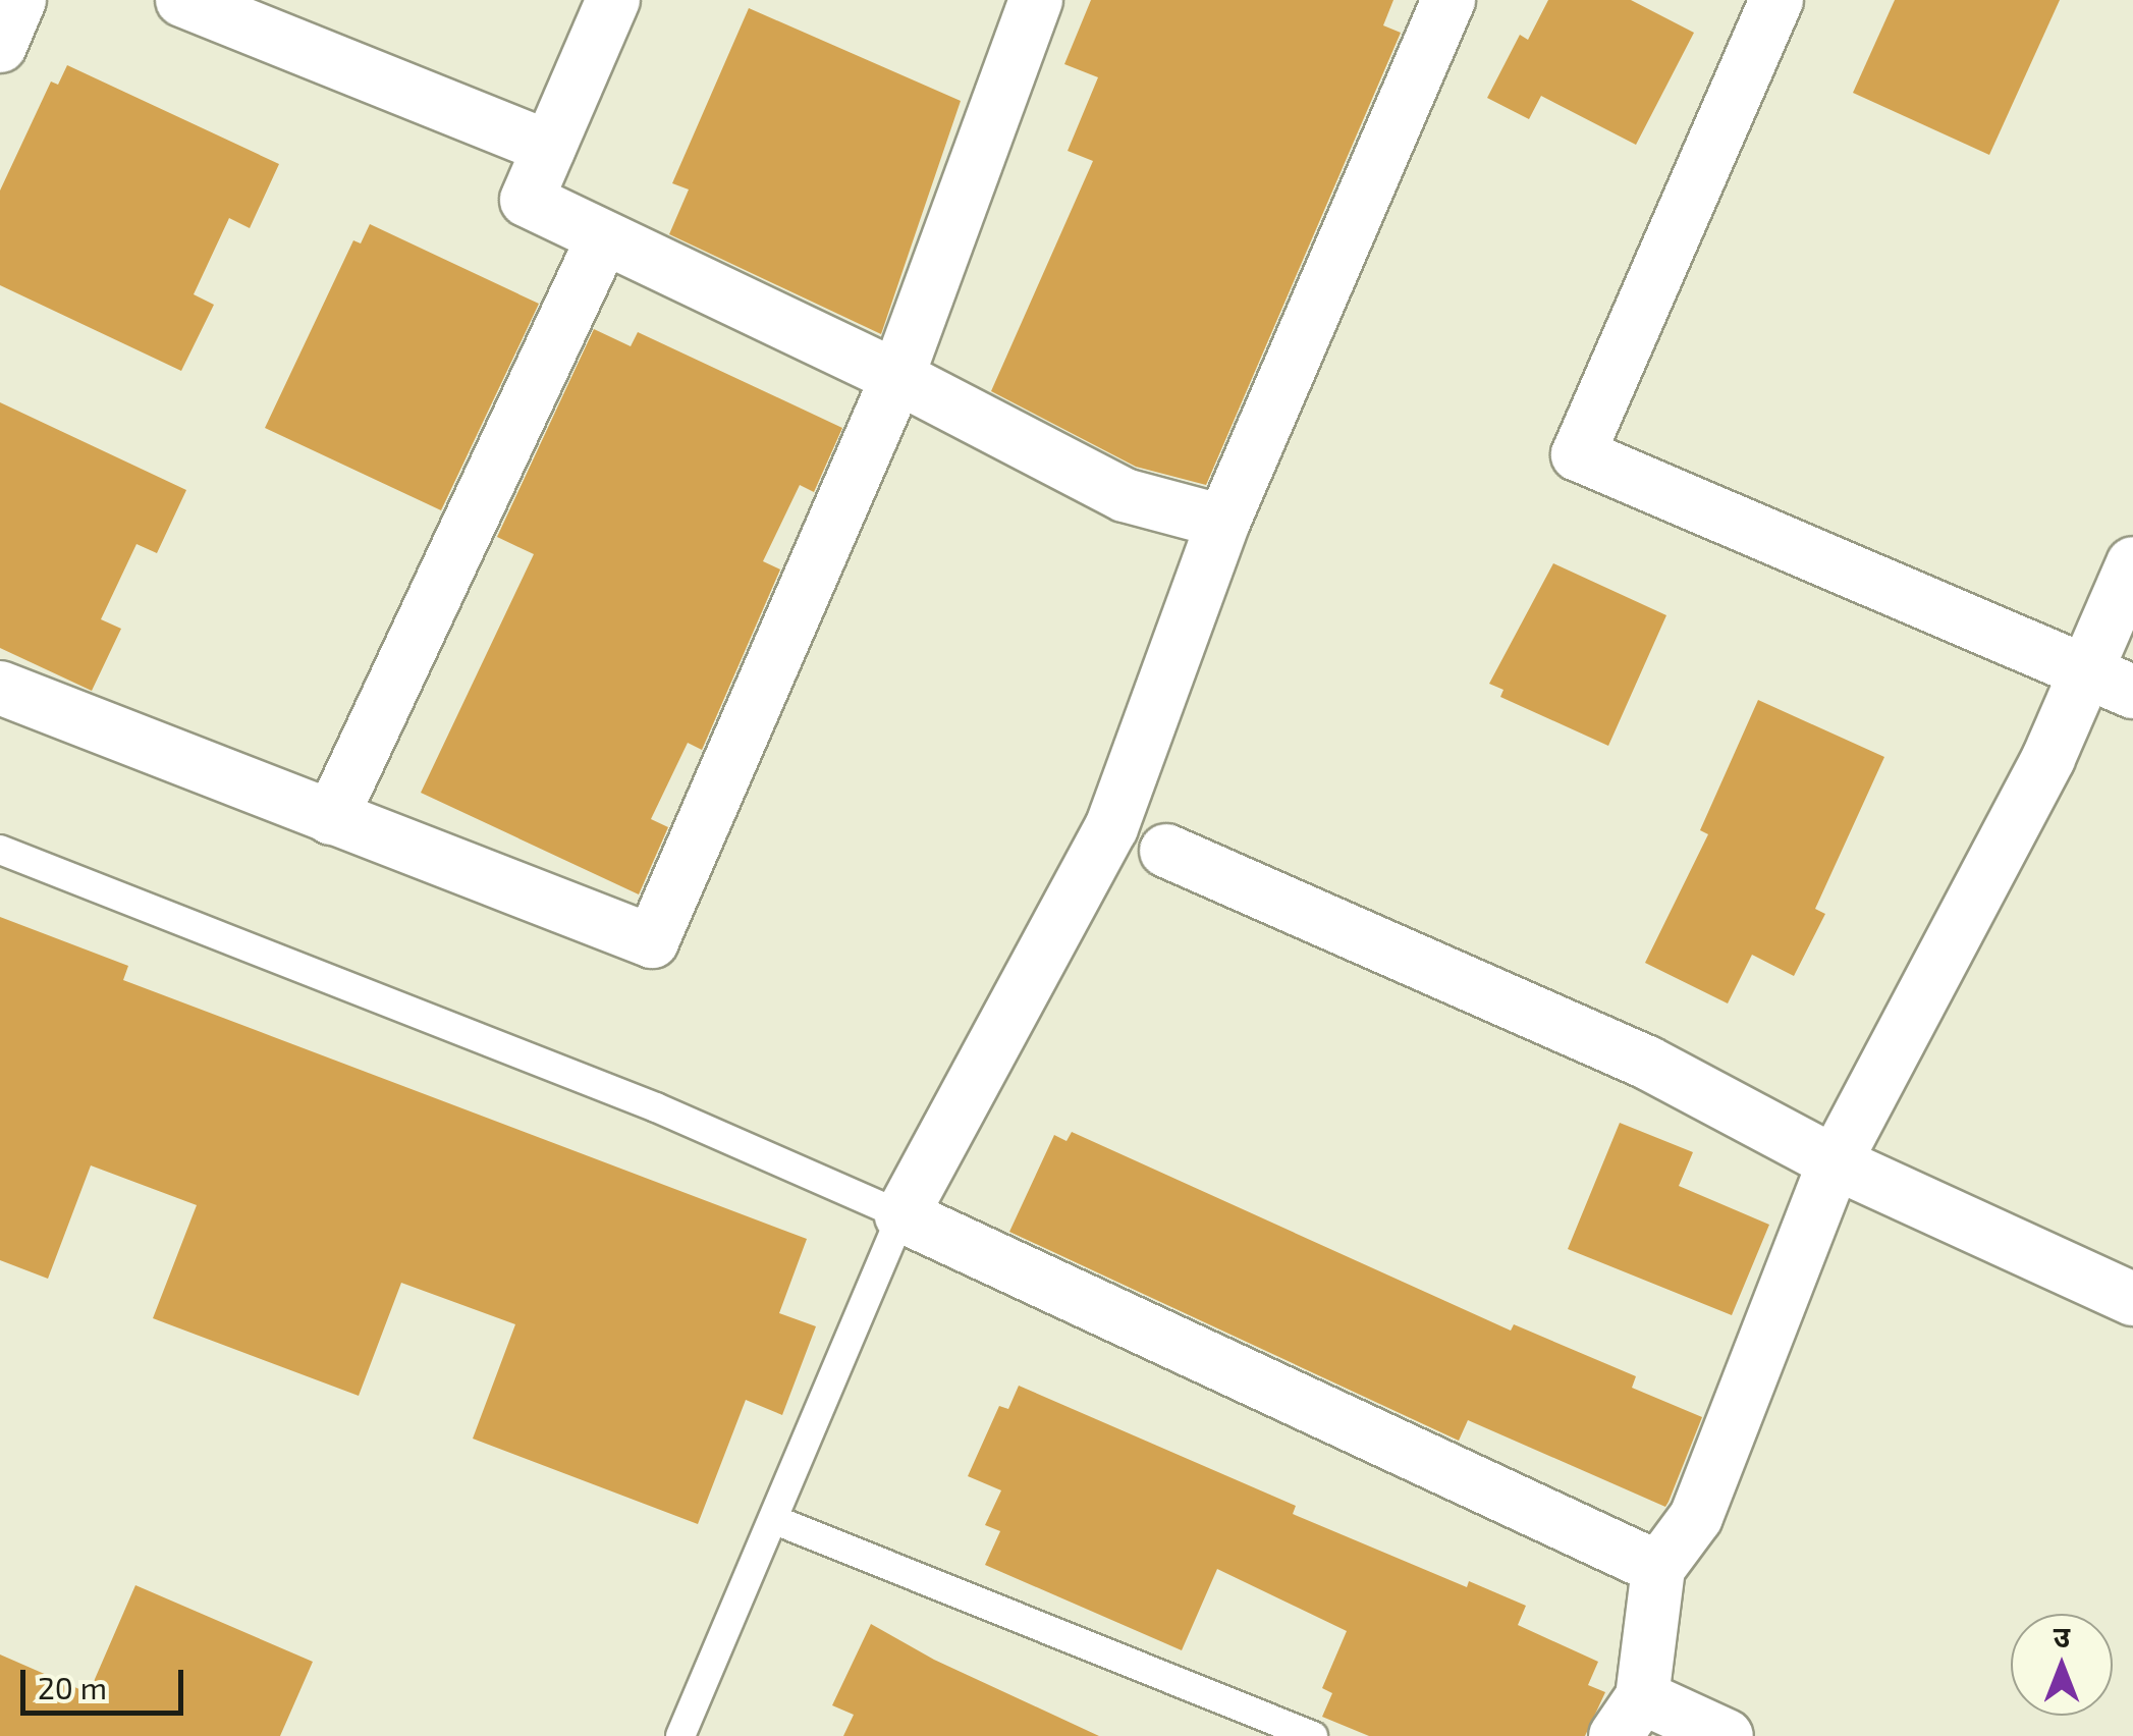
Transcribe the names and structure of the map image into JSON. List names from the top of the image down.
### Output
{
  "scale_bar": "20 m",
  "north": "top"
}
